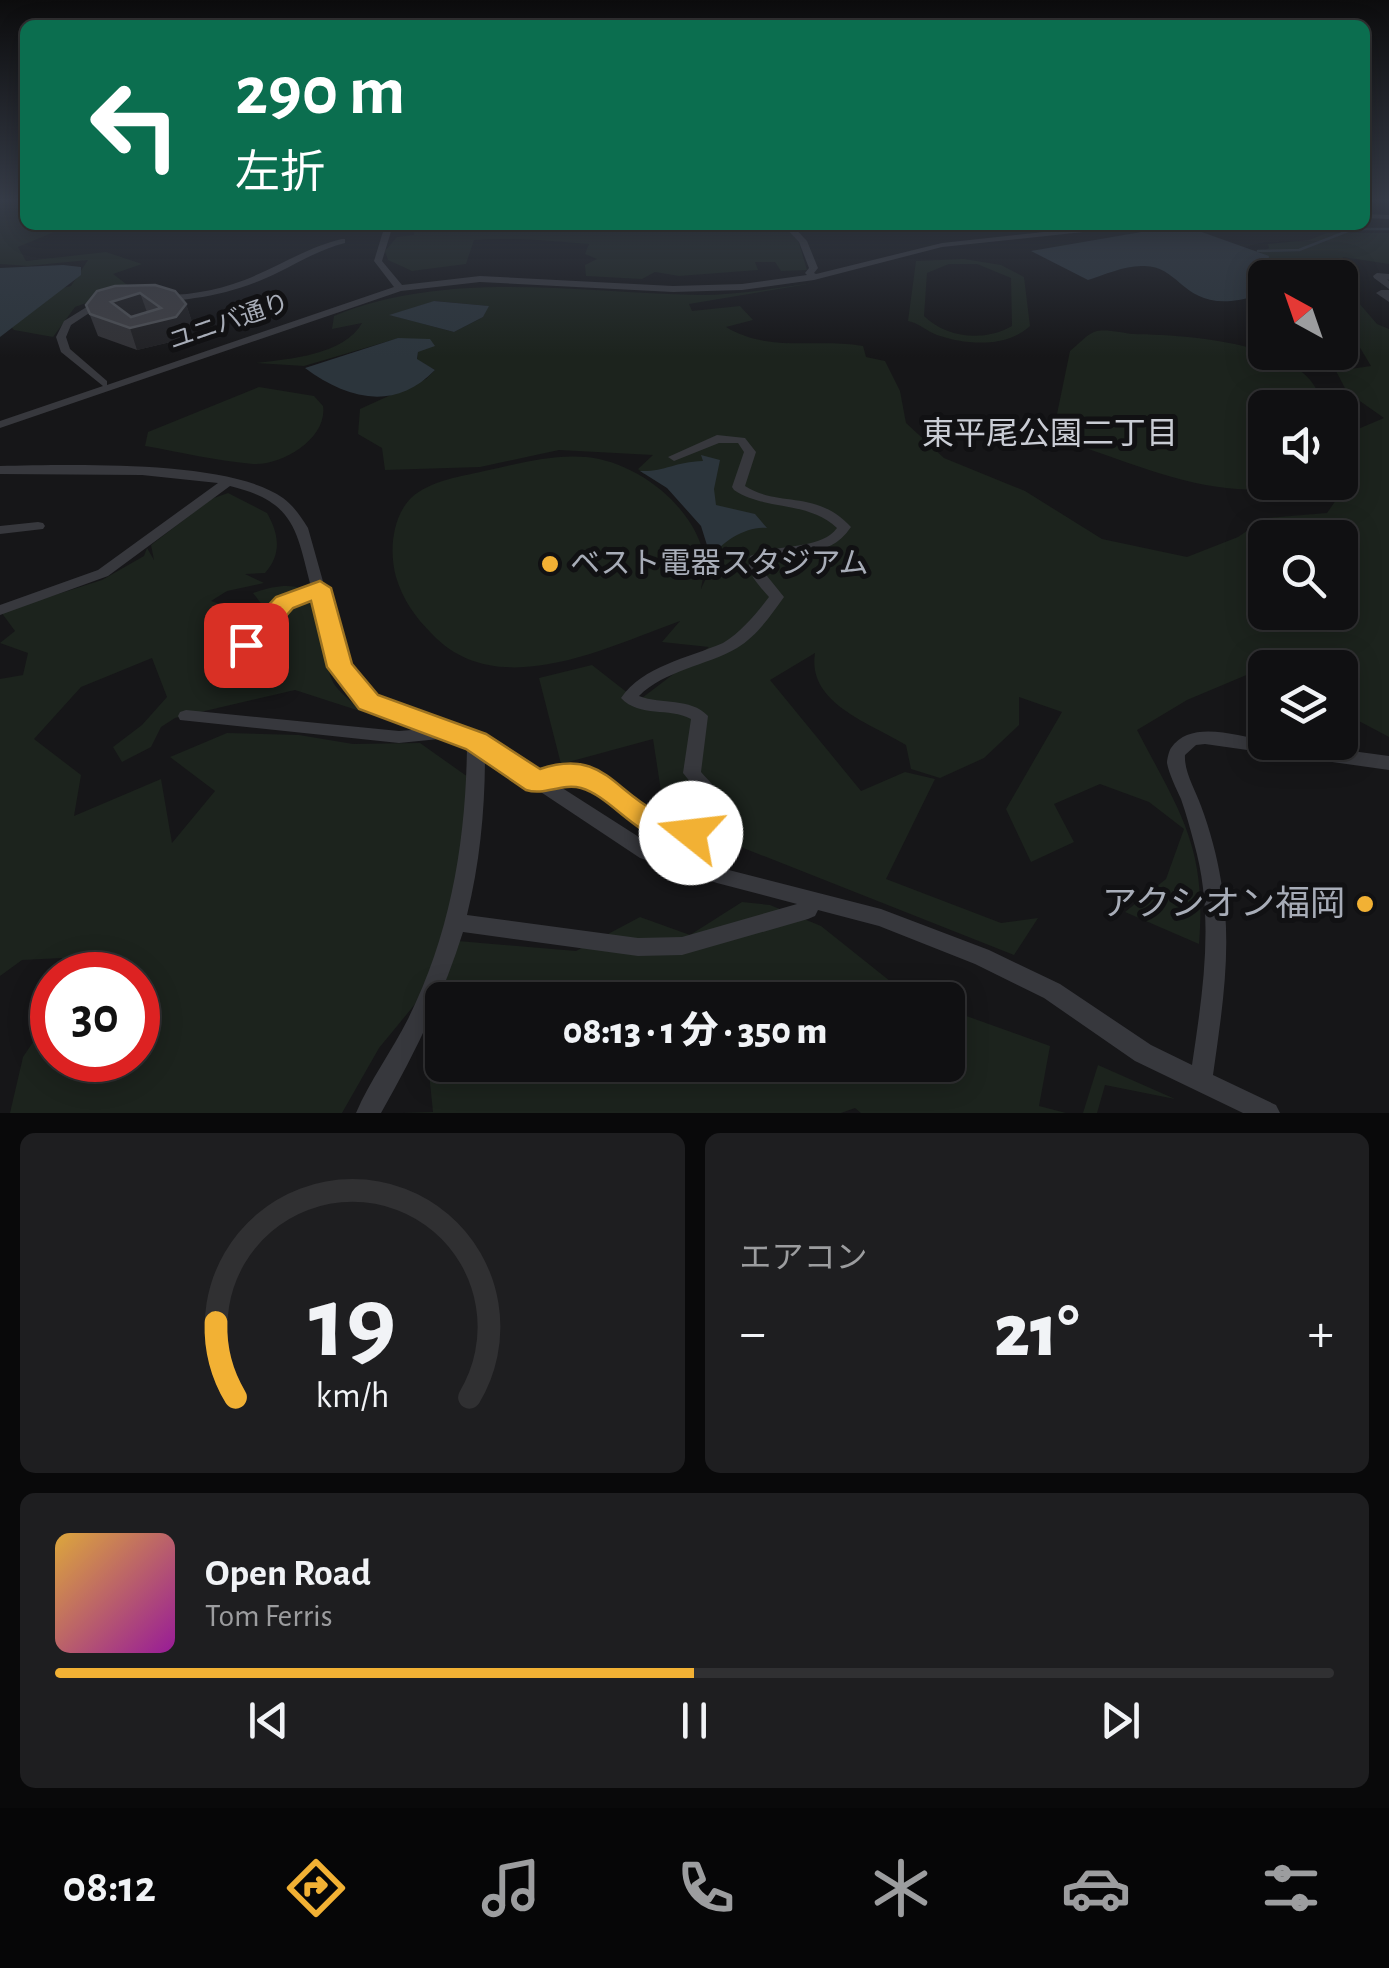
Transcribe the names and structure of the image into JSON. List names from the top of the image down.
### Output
{
  "streets": {
    "street": ["ユニバ通り"]
  },
  "districts": ["東平尾公園二丁目"],
  "places": ["ベスト電器スタジアム", "アクシオン福岡"],
  "north": "top left",
  "page": {
    "turn": ["290 m", "左折"],
    "limit": "30",
    "trip": "08:13 · 1 分 · 350 m",
    "tile": "エアコン",
    "heat": ["−", "21°", "+"],
    "song": ["Open Road", "Tom Ferris"],
    "tabs": "08:12",
    "gauge": ["19", "km/h"]
  }
}
